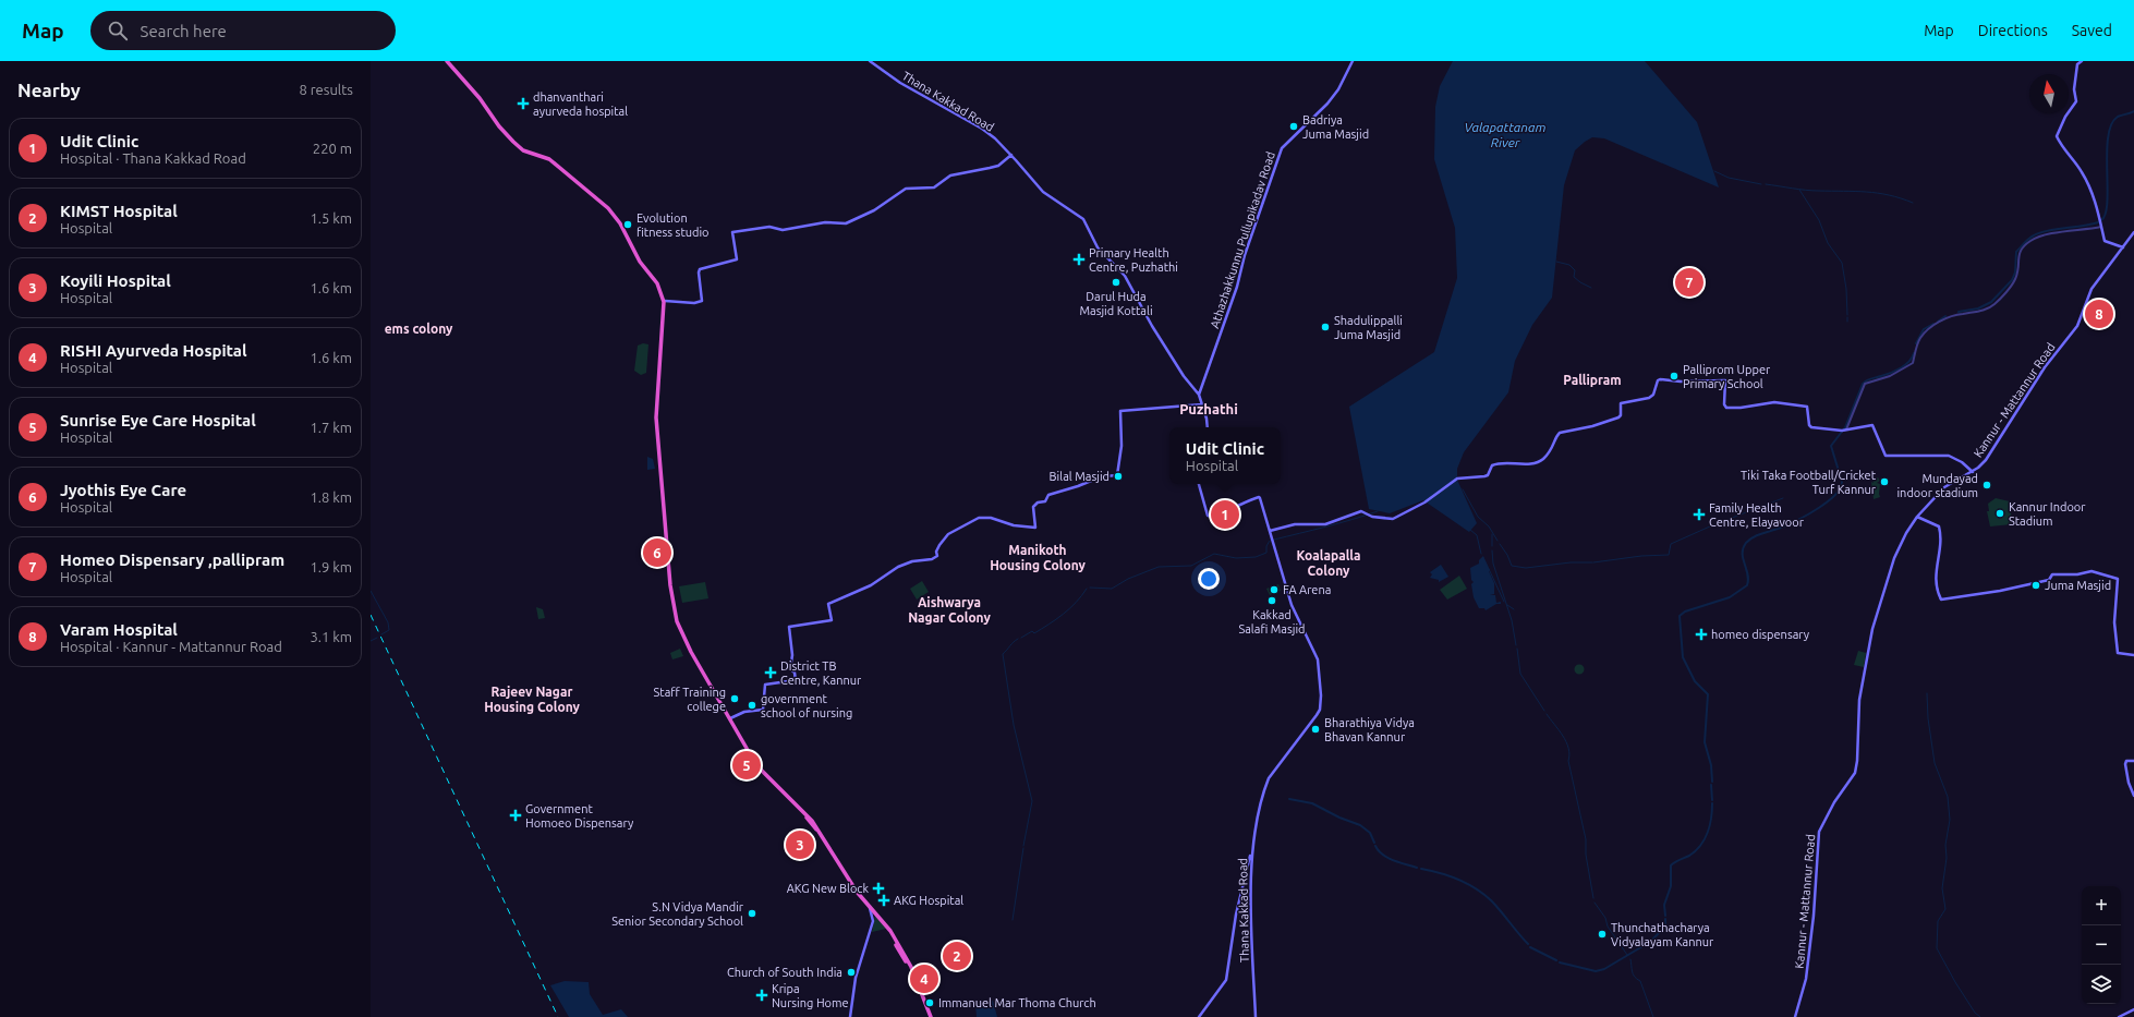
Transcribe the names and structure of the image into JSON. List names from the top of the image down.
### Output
{
  "streets": {
    "main road": ["Thana Kakkad Road", "Athazhakkunnu Pullupikadav Road", "Kannur - Mattannur Road"]
  },
  "crossings": [
    ["Thana Kakkad Road", "Athazhakkunnu Pullupikadav Road"]
  ],
  "districts": [
    "ems colony",
    "Pallipram",
    "Puzhathi",
    "Manikoth Housing Colony",
    "Koalapalla Colony",
    "Aishwarya Nagar Colony",
    "Rajeev Nagar Housing Colony"
  ],
  "water": ["Valapattanam River"],
  "places": {
    "health": [
      "dhanvanthari ayurveda hospital",
      "Primary Health Centre, Puzhathi",
      "Family Health Centre, Elayavoor",
      "homeo dispensary",
      "District TB Centre, Kannur",
      "Government Homoeo Dispensary",
      "AKG New Block",
      "AKG Hospital",
      "Kripa Nursing Home"
    ],
    "other": [
      "Badriya Juma Masjid",
      "Evolution fitness studio",
      "Darul Huda Masjid Kottali",
      "Shadulippalli Juma Masjid",
      "Palliprom Upper Primary School",
      "Bilal Masjid",
      "Tiki Taka Football/Cricket Turf Kannur",
      "Mundayad indoor stadium",
      "Kannur Indoor Stadium",
      "Juma Masjid",
      "FA Arena",
      "Kakkad Salafi Masjid",
      "Staff Training college",
      "government school of nursing",
      "Bharathiya Vidya Bhavan Kannur",
      "S.N Vidya Mandir Senior Secondary School",
      "Thunchathacharya Vidyalayam Kannur",
      "Church of South India",
      "Immanuel Mar Thoma Church"
    ]
  },
  "north": "top",
  "page": {
    "header": "Map",
    "search": "Search here",
    "nav": ["Map", "Directions", "Saved"],
    "heading": ["Nearby", "8 results"],
    "list": [
      {
        "mark": "1",
        "name": "Udit Clinic",
        "note": "Hospital · Thana Kakkad Road",
        "value": "220 m"
      },
      {
        "mark": "2",
        "name": "KIMST Hospital",
        "note": "Hospital",
        "value": "1.5 km"
      },
      {
        "mark": "3",
        "name": "Koyili Hospital",
        "note": "Hospital",
        "value": "1.6 km"
      },
      {
        "mark": "4",
        "name": "RISHI Ayurveda Hospital",
        "note": "Hospital",
        "value": "1.6 km"
      },
      {
        "mark": "5",
        "name": "Sunrise Eye Care Hospital",
        "note": "Hospital",
        "value": "1.7 km"
      },
      {
        "mark": "6",
        "name": "Jyothis Eye Care",
        "note": "Hospital",
        "value": "1.8 km"
      },
      {
        "mark": "7",
        "name": "Homeo Dispensary ,pallipram",
        "note": "Hospital",
        "value": "1.9 km"
      },
      {
        "mark": "8",
        "name": "Varam Hospital",
        "note": "Hospital · Kannur - Mattannur Road",
        "value": "3.1 km"
      }
    ],
    "pins": [
      "7",
      "8",
      "1",
      "6",
      "5",
      "3",
      "2",
      "4"
    ],
    "popup": ["Udit Clinic", "Hospital"],
    "map_buttons": ["+", "−"]
  }
}
